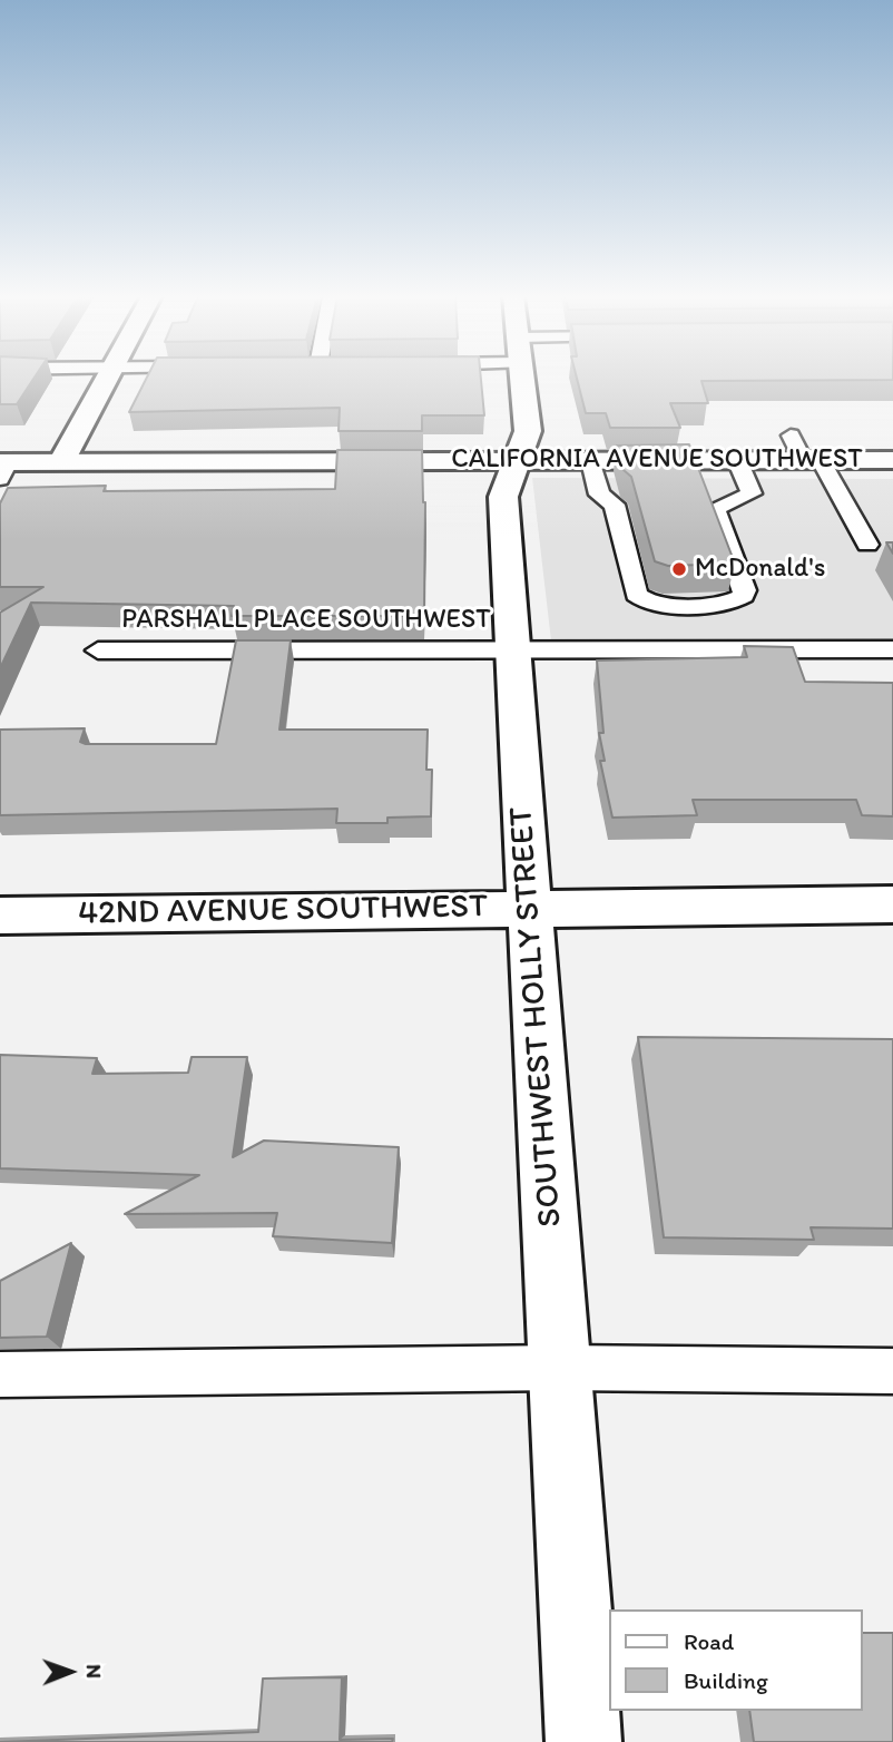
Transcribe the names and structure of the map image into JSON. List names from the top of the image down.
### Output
{
  "streets": {
    "street": ["CALIFORNIA AVENUE SOUTHWEST", "42ND AVENUE SOUTHWEST", "SOUTHWEST HOLLY STREET"],
    "lane": ["PARSHALL PLACE SOUTHWEST"]
  },
  "crossings": [
    ["CALIFORNIA AVENUE SOUTHWEST", "SOUTHWEST HOLLY STREET"],
    ["PARSHALL PLACE SOUTHWEST", "SOUTHWEST HOLLY STREET"],
    ["42ND AVENUE SOUTHWEST", "SOUTHWEST HOLLY STREET"]
  ],
  "places": ["McDonald's"],
  "legend": ["Road", "Building"],
  "north": "right"
}
